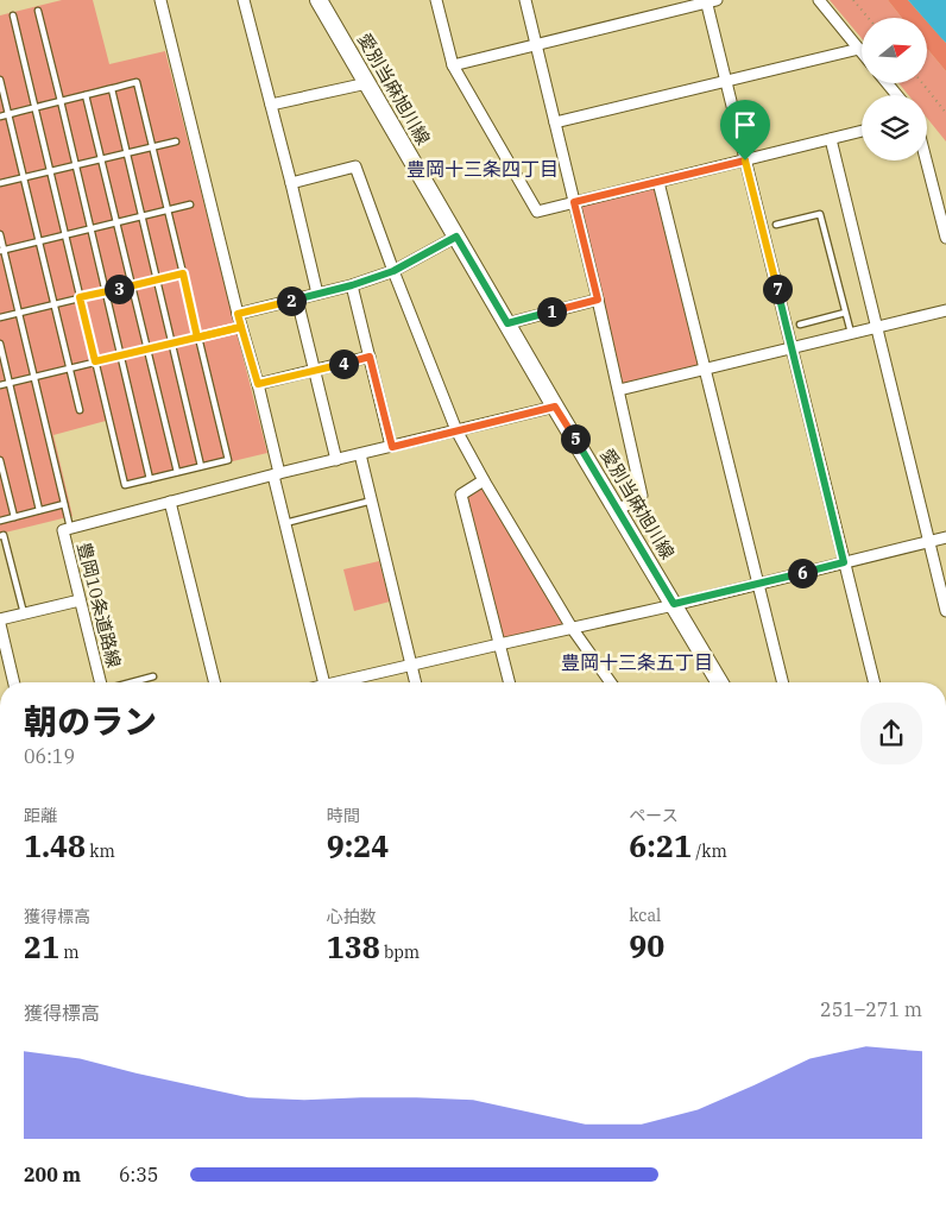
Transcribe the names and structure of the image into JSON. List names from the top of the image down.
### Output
{
  "streets": {
    "main road": ["愛別当麻旭川線"],
    "street": ["豊岡10条道路線"]
  },
  "districts": ["豊岡十三条四丁目", "豊岡十三条五丁目"],
  "north": "right",
  "page": {
    "pins": [
      "3",
      "7",
      "2",
      "1",
      "4",
      "5",
      "6"
    ],
    "heading": ["朝のラン", "06:19"],
    "stats": [
      ["距離", "1.48 km"],
      ["時間", "9:24"],
      ["ペース", "6:21 /km"],
      ["獲得標高", "21 m"],
      ["心拍数", "138 bpm"],
      ["kcal", "90"]
    ],
    "chart": ["獲得標高", "251–271 m"],
    "list": [
      {
        "name": "200 m",
        "note": "6:35"
      }
    ]
  }
}
